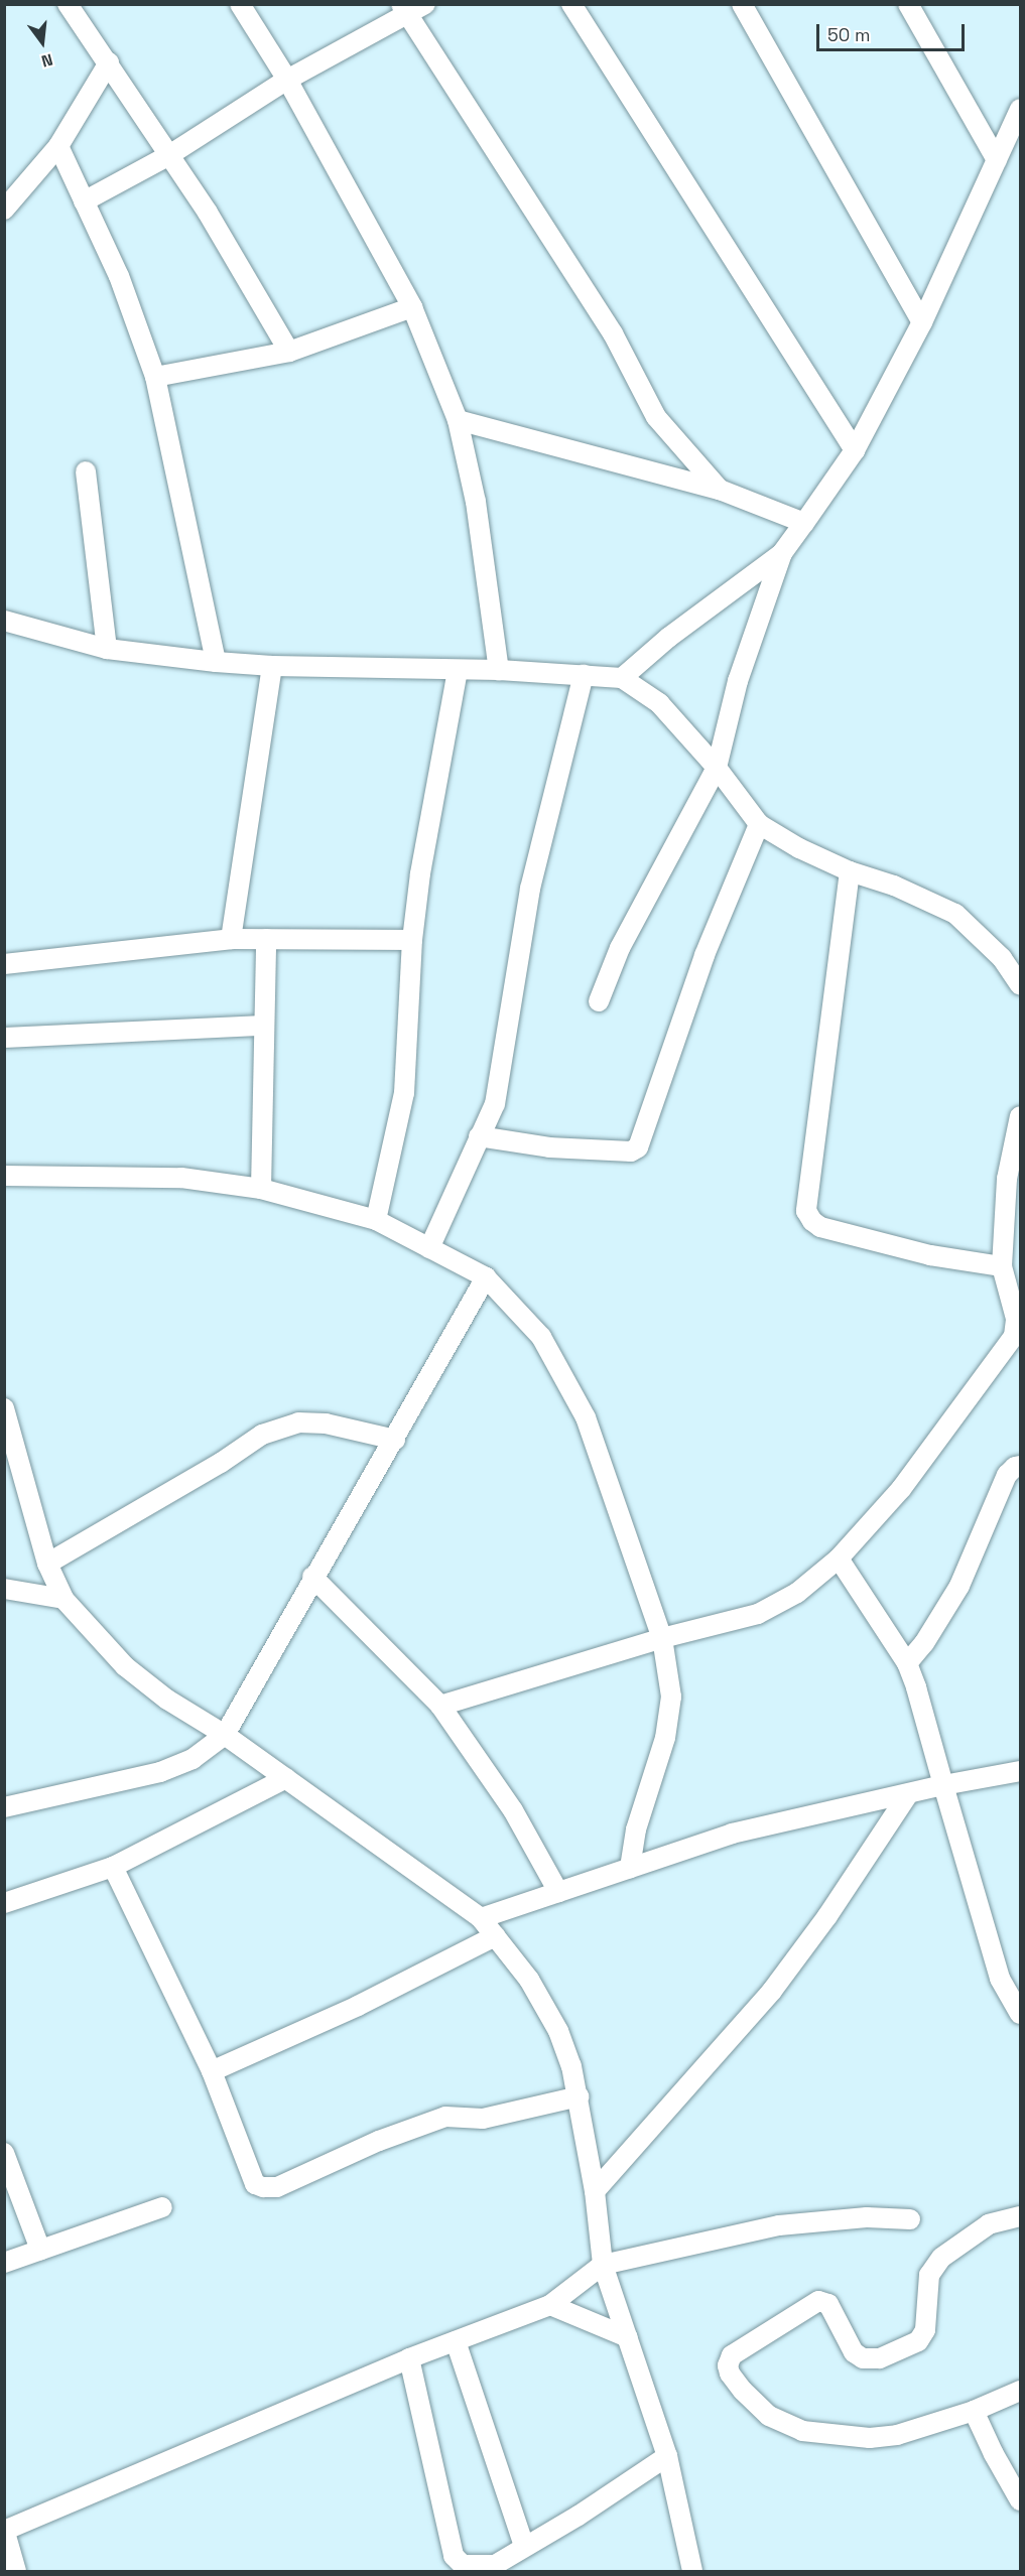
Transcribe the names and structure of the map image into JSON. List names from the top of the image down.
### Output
{
  "scale_bar": "50 m",
  "north": "bottom"
}
